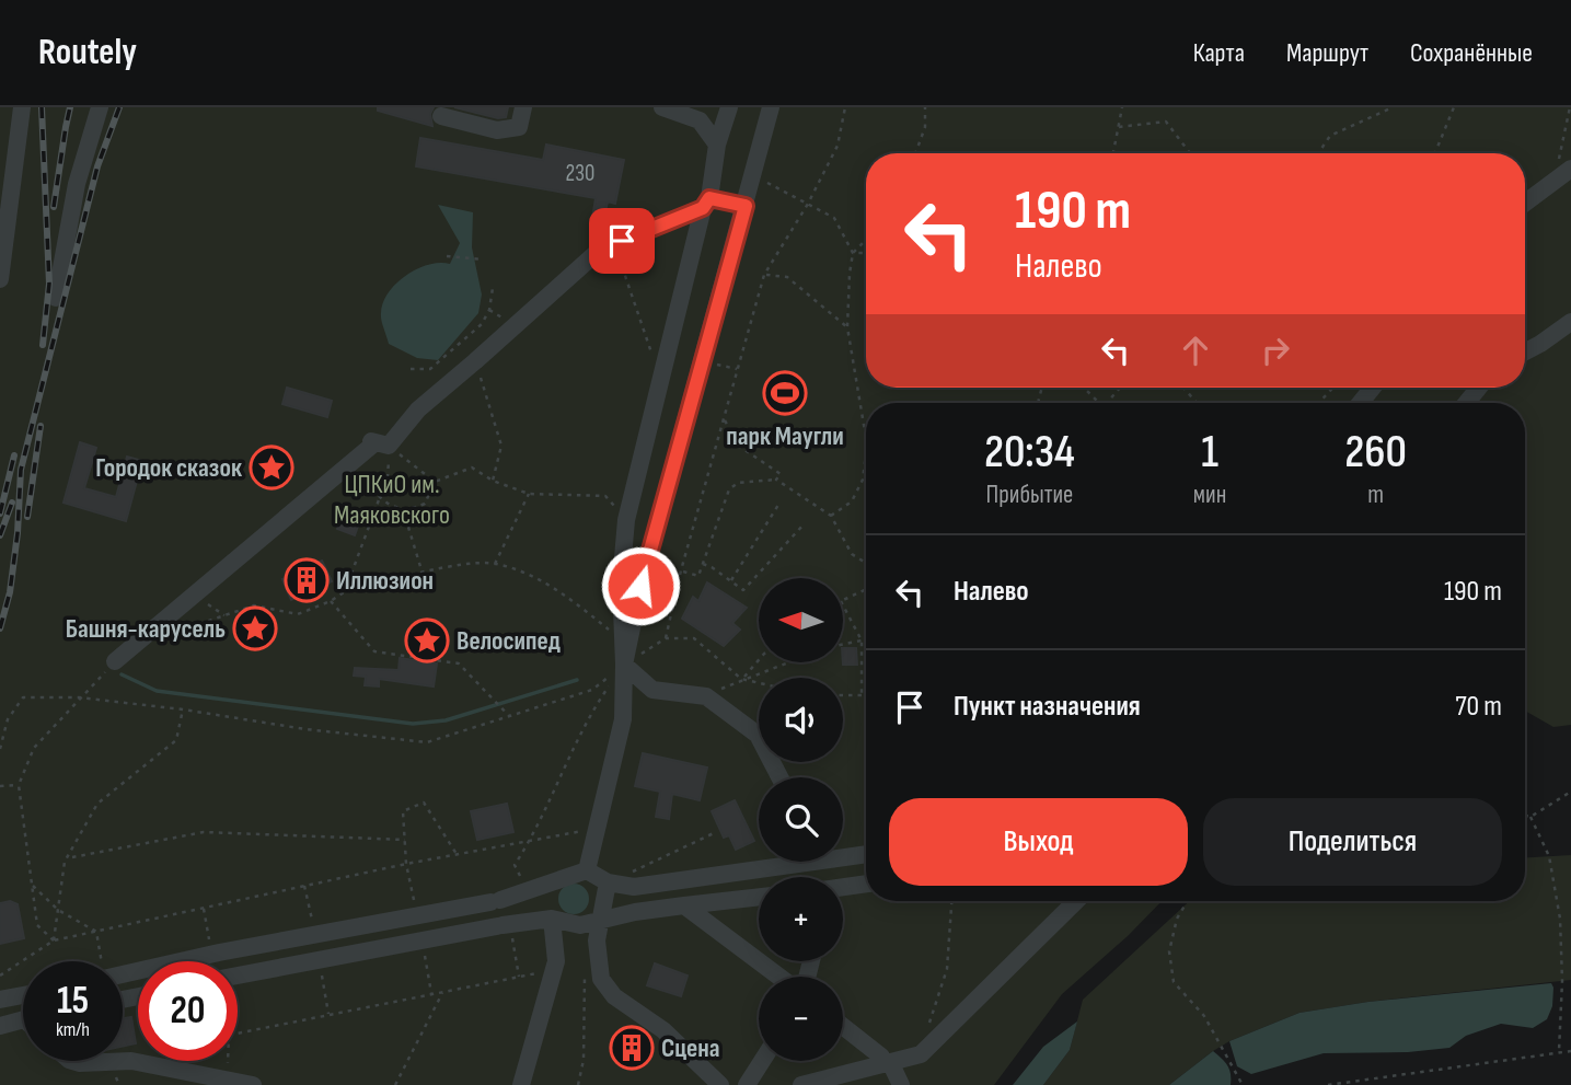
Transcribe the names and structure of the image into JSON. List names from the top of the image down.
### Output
{
  "parks": ["ЦПКиО им. Маяковского"],
  "places": {
    "sports": ["парк Маугли"],
    "place": ["Городок сказок", "Башня-карусель", "Велосипед"],
    "building": ["Иллюзион", "Сцена"]
  },
  "house_numbers": ["230"],
  "north": "left",
  "page": {
    "header": "Routely",
    "nav": ["Карта", "Маршрут", "Сохранённые"],
    "turn": ["190 m", "Налево"],
    "eta": [
      "20:34",
      "Прибытие",
      "1",
      "мин",
      "260",
      "m"
    ],
    "list": [
      {
        "name": "Налево",
        "value": "190 m"
      },
      {
        "name": "Пункт назначения",
        "value": "70 m"
      }
    ],
    "map_buttons": ["+", "−"],
    "buttons": ["Выход", "Поделиться"],
    "speed": "15 km/h",
    "limit": "20"
  }
}
